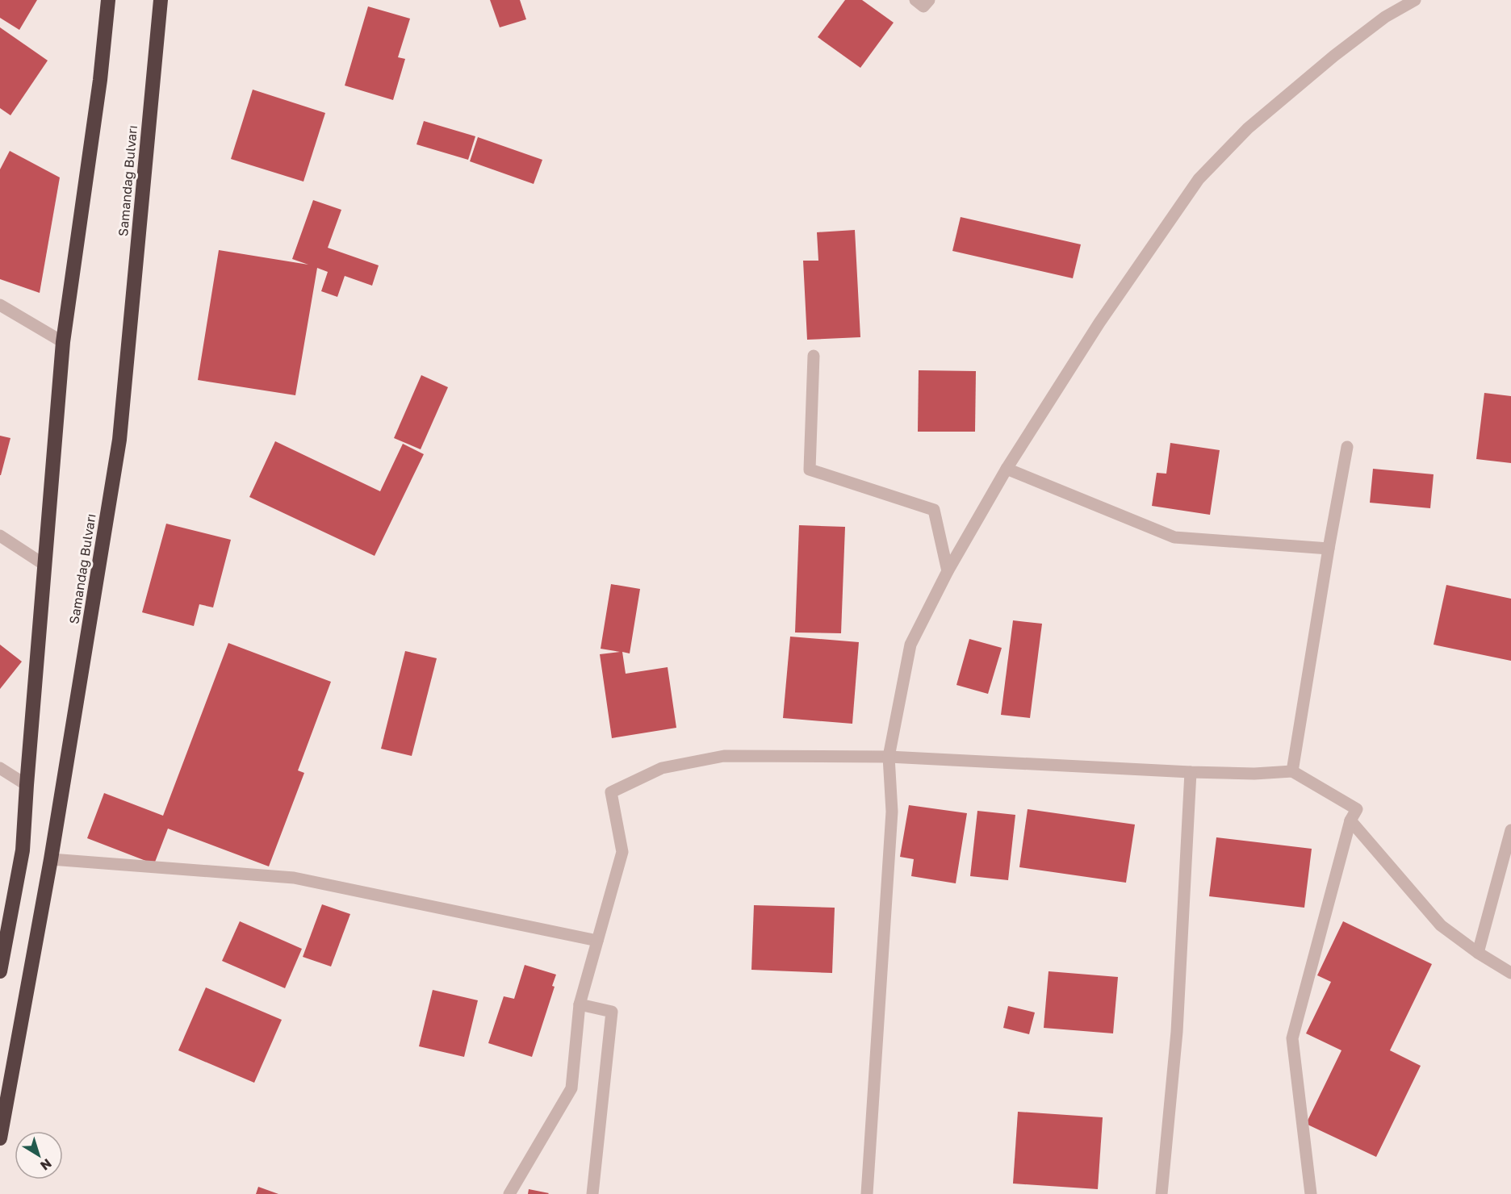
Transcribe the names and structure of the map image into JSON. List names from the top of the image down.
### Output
{
  "streets": {
    "highway": ["Samandağ Bulvarı"]
  },
  "north": "bottom right"
}
